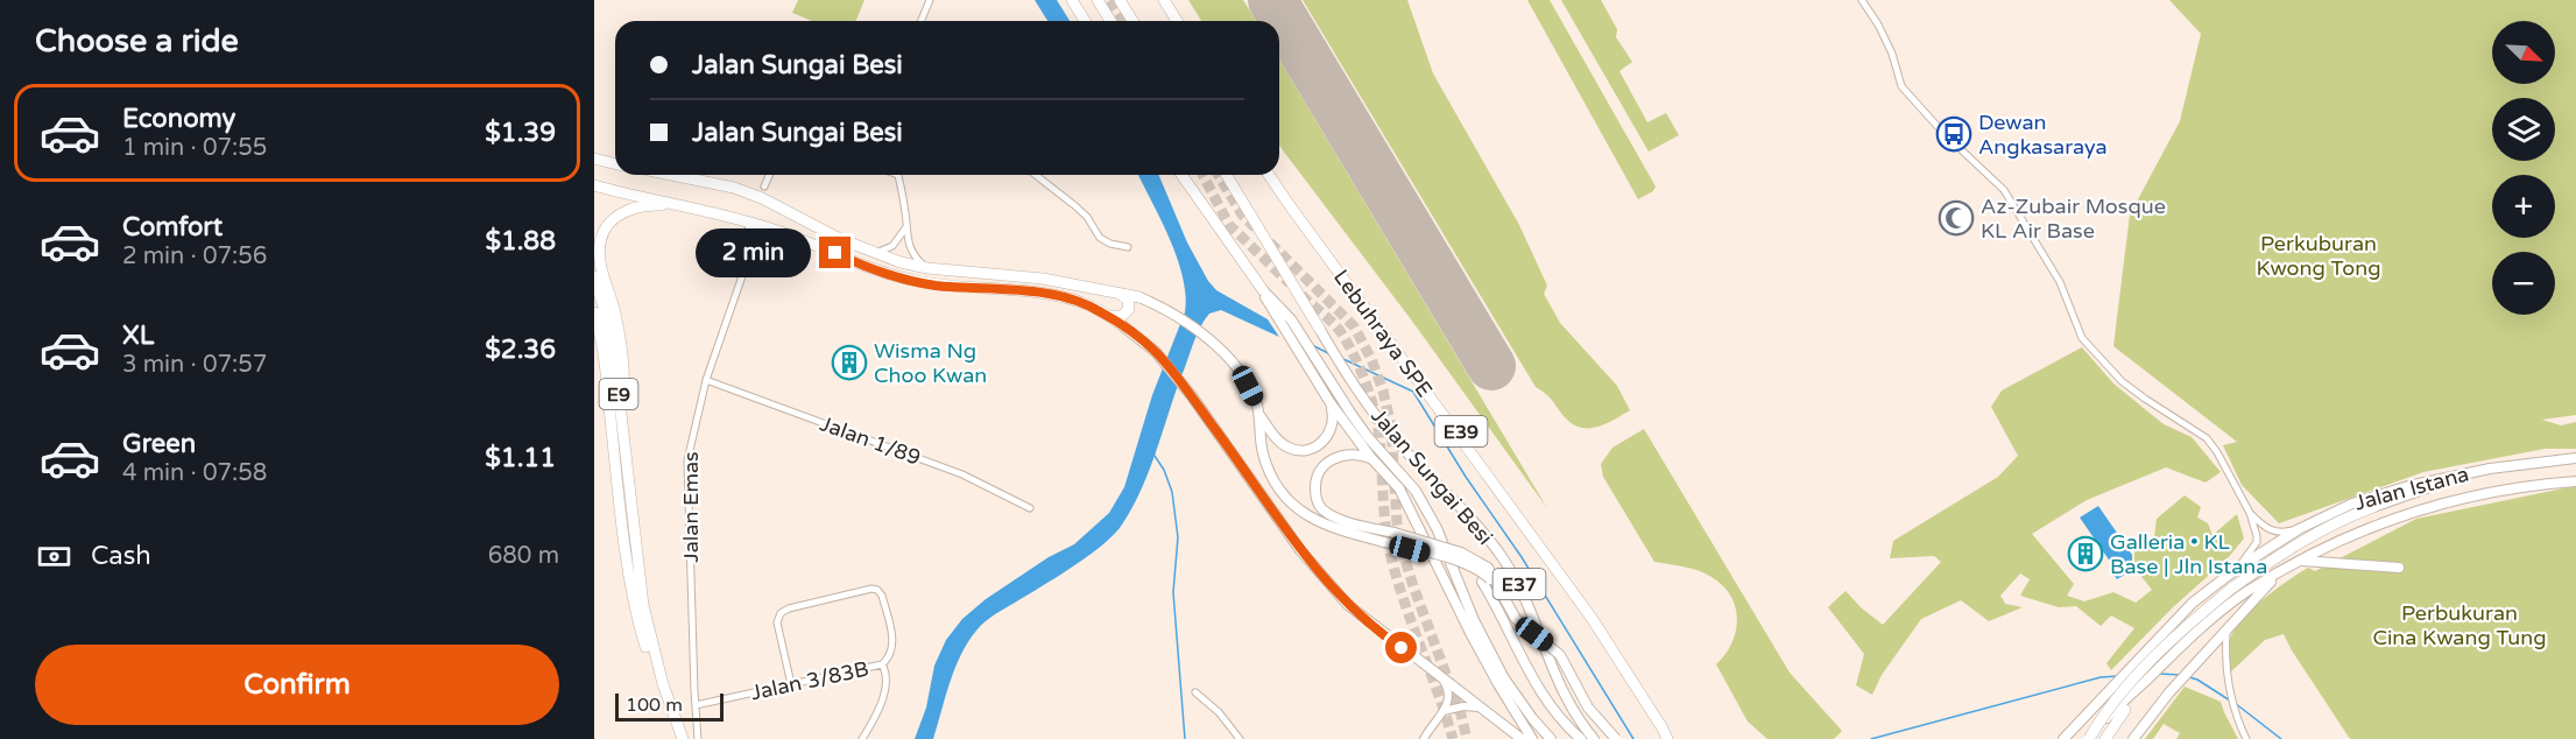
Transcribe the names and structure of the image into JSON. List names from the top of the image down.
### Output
{
  "streets": {
    "highway": [
      "Lebuhraya SPE",
      "E9",
      "E39",
      "E37"
    ],
    "main road": ["Jalan Sungai Besi", "Jalan Istana"],
    "street": ["Jalan 1/89", "Jalan Emas", "Jalan 3/83B"]
  },
  "crossings": [
    ["Jalan 1/89", "Jalan Emas"],
    ["Jalan Sungai Besi", "E37"],
    ["Jalan Emas", "Jalan 3/83B"]
  ],
  "parks": ["Perkuburan Kwong Tong", "Perbukuran Cina Kwang Tung"],
  "places": {
    "bus stop": ["Dewan Angkasaraya"],
    "mosque": ["Az-Zubair Mosque KL Air Base"],
    "building": ["Wisma Ng Choo Kwan", "Galleria • KL Base | Jln Istana"]
  },
  "scale_bar": "100 m",
  "north": "bottom right",
  "page": {
    "heading": "Choose a ride",
    "map_buttons": ["+", "−"],
    "banner": ["Jalan Sungai Besi", "Jalan Sungai Besi"],
    "list": [
      {
        "name": "Economy",
        "note": "1 min · 07:55",
        "value": "$1.39"
      },
      {
        "name": "Comfort",
        "note": "2 min · 07:56",
        "value": "$1.88"
      },
      {
        "name": "XL",
        "note": "3 min · 07:57",
        "value": "$2.36"
      },
      {
        "name": "Green",
        "note": "4 min · 07:58",
        "value": "$1.11"
      }
    ],
    "bubble": "2 min",
    "pay": ["Cash", "680 m"],
    "buttons": "Confirm",
    "scale": "100 m"
  }
}
